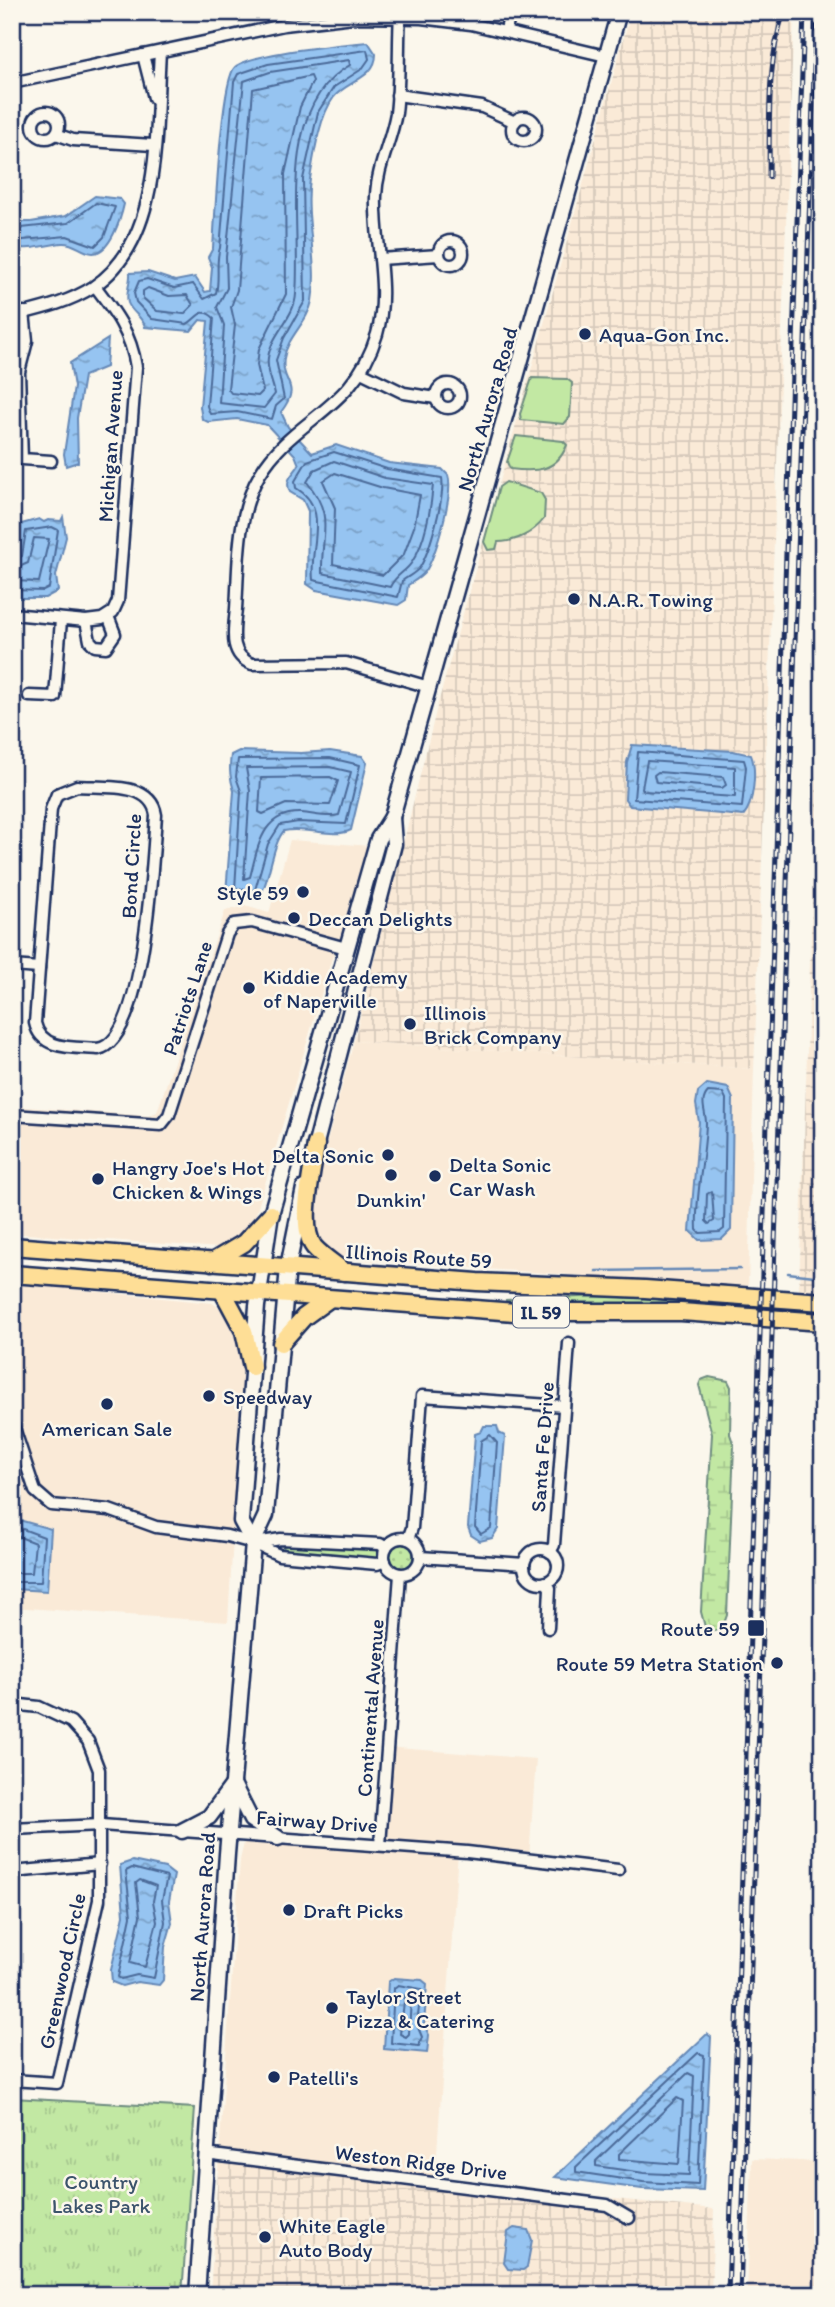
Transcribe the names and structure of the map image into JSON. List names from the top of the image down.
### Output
{
  "streets": {
    "main road": ["North Aurora Road", "Illinois Route 59", "IL 59"],
    "street": [
      "Michigan Avenue",
      "Bond Circle",
      "Patriots Lane",
      "Santa Fe Drive",
      "Continental Avenue",
      "Fairway Drive",
      "Greenwood Circle",
      "Weston Ridge Drive"
    ]
  },
  "crossings": [
    ["North Aurora Road", "Patriots Lane"],
    ["North Aurora Road", "Illinois Route 59"],
    ["North Aurora Road", "IL 59"],
    ["North Aurora Road", "Fairway Drive"],
    ["North Aurora Road", "Weston Ridge Drive"],
    ["Continental Avenue", "Fairway Drive"],
    ["Fairway Drive", "Greenwood Circle"]
  ],
  "parks": ["Country Lakes Park"],
  "places": {
    "other": [
      "Aqua-Gon Inc.",
      "N.A.R. Towing",
      "Style 59",
      "Deccan Delights",
      "Kiddie Academy of Naperville",
      "Illinois Brick Company",
      "Delta Sonic",
      "Dunkin'",
      "Delta Sonic Car Wash",
      "Hangry Joe's Hot Chicken & Wings",
      "Speedway",
      "American Sale",
      "Route 59 Metra Station",
      "Draft Picks",
      "Taylor Street Pizza & Catering",
      "Patelli's",
      "White Eagle Auto Body"
    ],
    "transit": ["Route 59"]
  }
}
